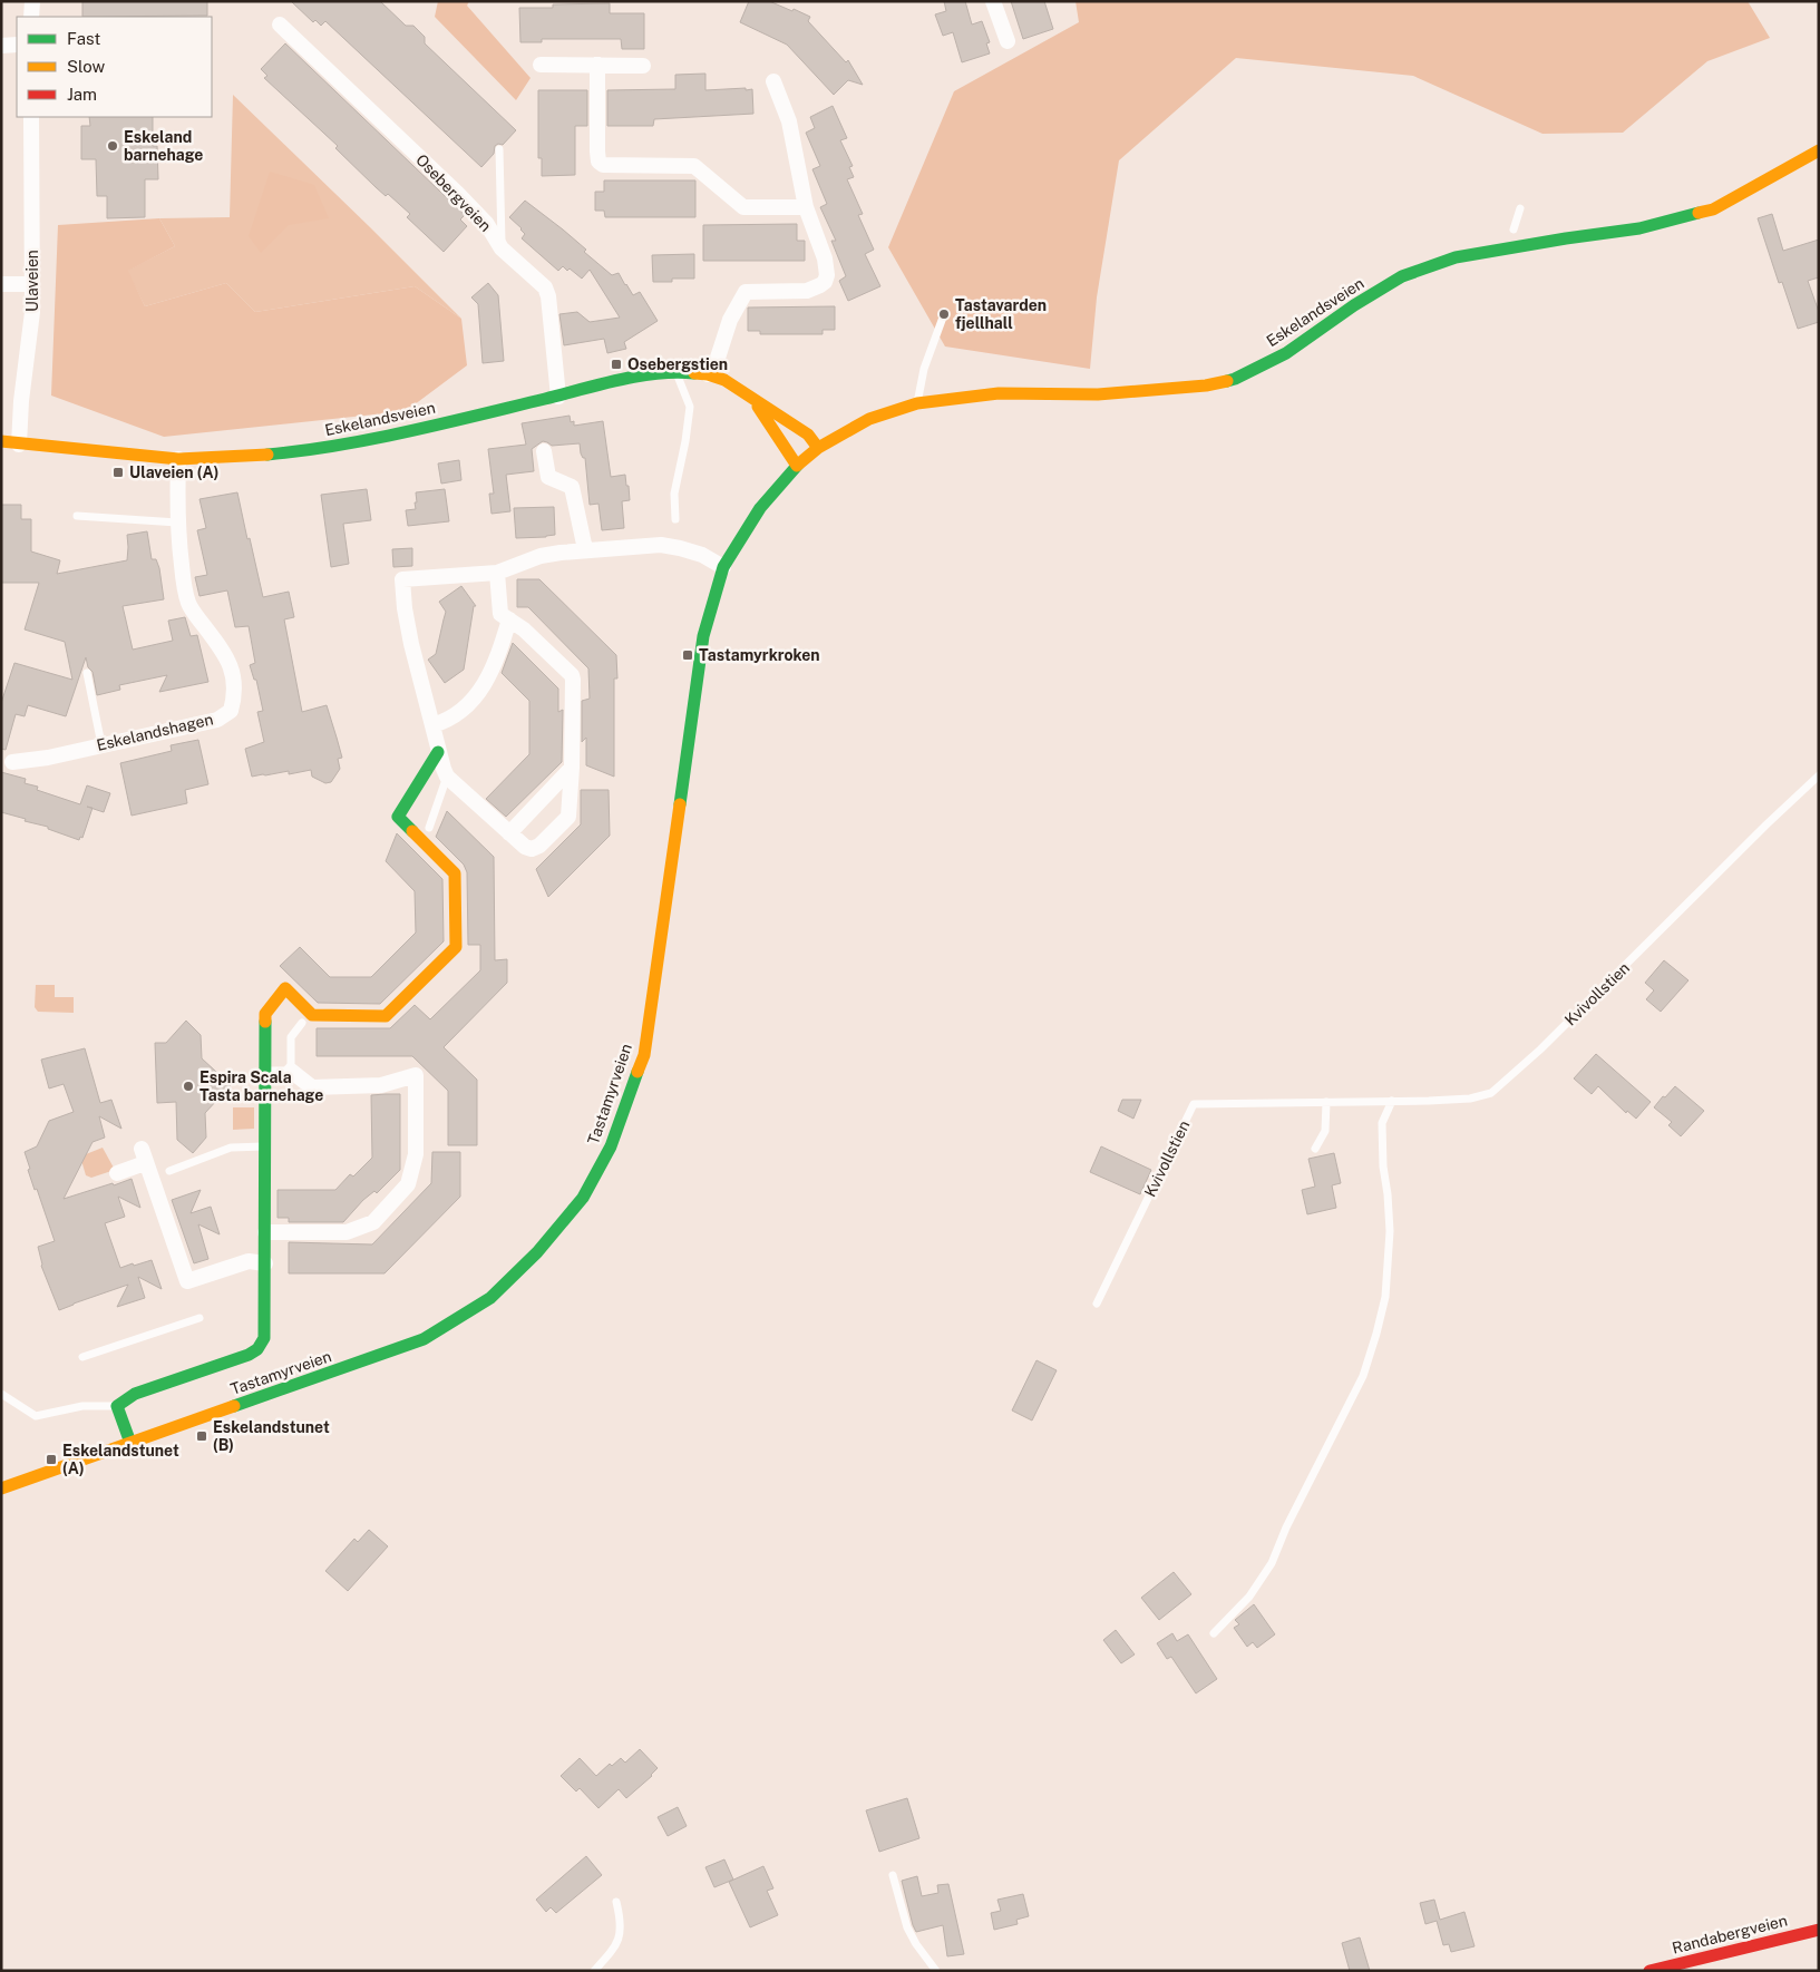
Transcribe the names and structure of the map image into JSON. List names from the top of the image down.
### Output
{
  "streets": {
    "main road": ["Eskelandsveien", "Tastamyrveien", "Randabergveien"],
    "street": ["Osebergveien", "Ulaveien", "Eskelandshagen"],
    "lane": ["Kvivollstien"]
  },
  "crossings": [
    ["Osebergveien", "Eskelandsveien"],
    ["Ulaveien", "Eskelandsveien"],
    ["Eskelandsveien", "Eskelandshagen"],
    ["Eskelandsveien", "Tastamyrveien"]
  ],
  "places": {
    "other": ["Eskeland barnehage", "Tastavarden fjellhall", "Espira Scala Tasta barnehage"],
    "transit": [
      "Osebergstien",
      "Ulaveien (A)",
      "Tastamyrkroken",
      "Eskelandstunet (B)",
      "Eskelandstunet (A)"
    ]
  },
  "legend": ["Fast", "Slow", "Jam"]
}
